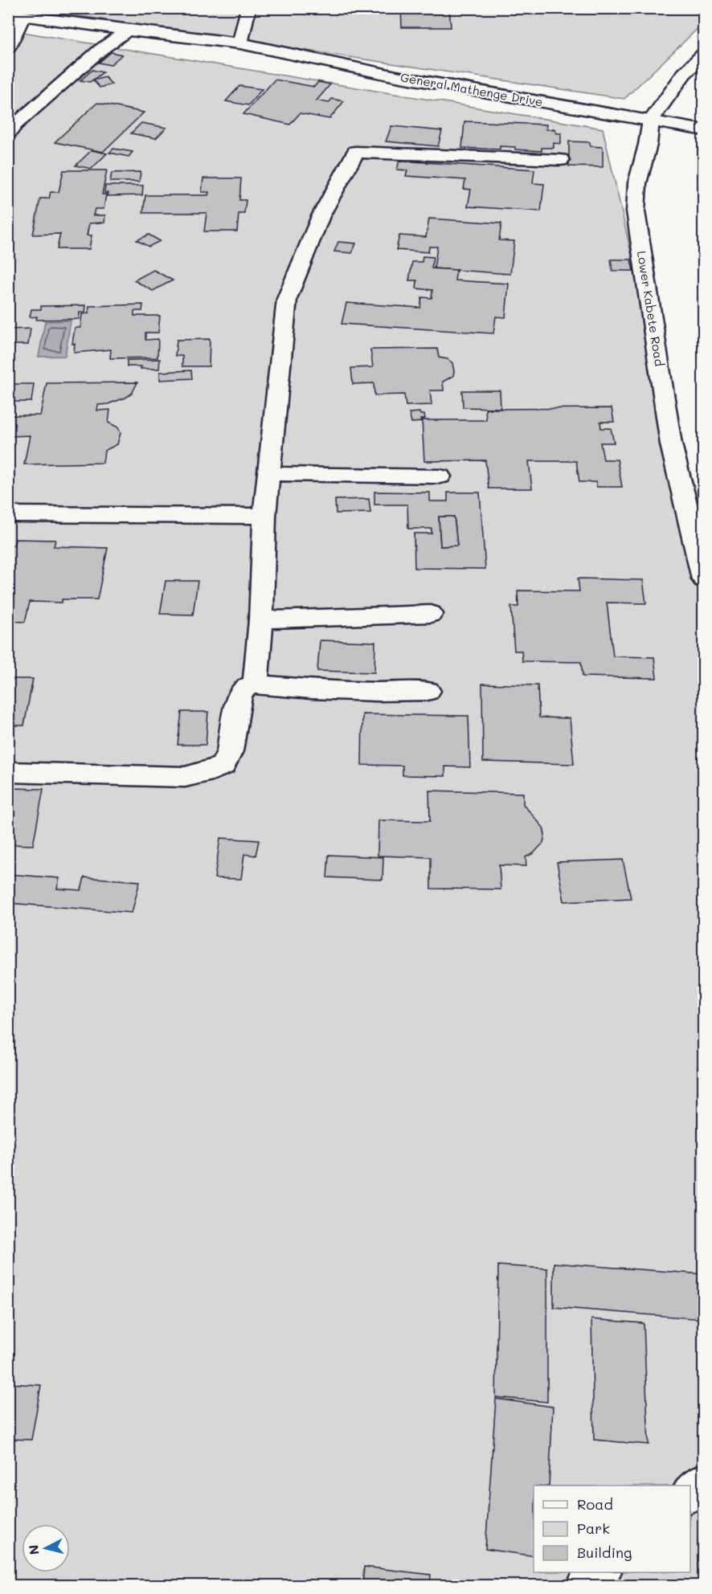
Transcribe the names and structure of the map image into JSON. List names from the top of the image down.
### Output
{
  "streets": {
    "street": ["General Mathenge Drive", "Lower Kabete Road"]
  },
  "crossings": [
    ["General Mathenge Drive", "Lower Kabete Road"]
  ],
  "legend": ["Road", "Park", "Building"],
  "north": "left"
}
